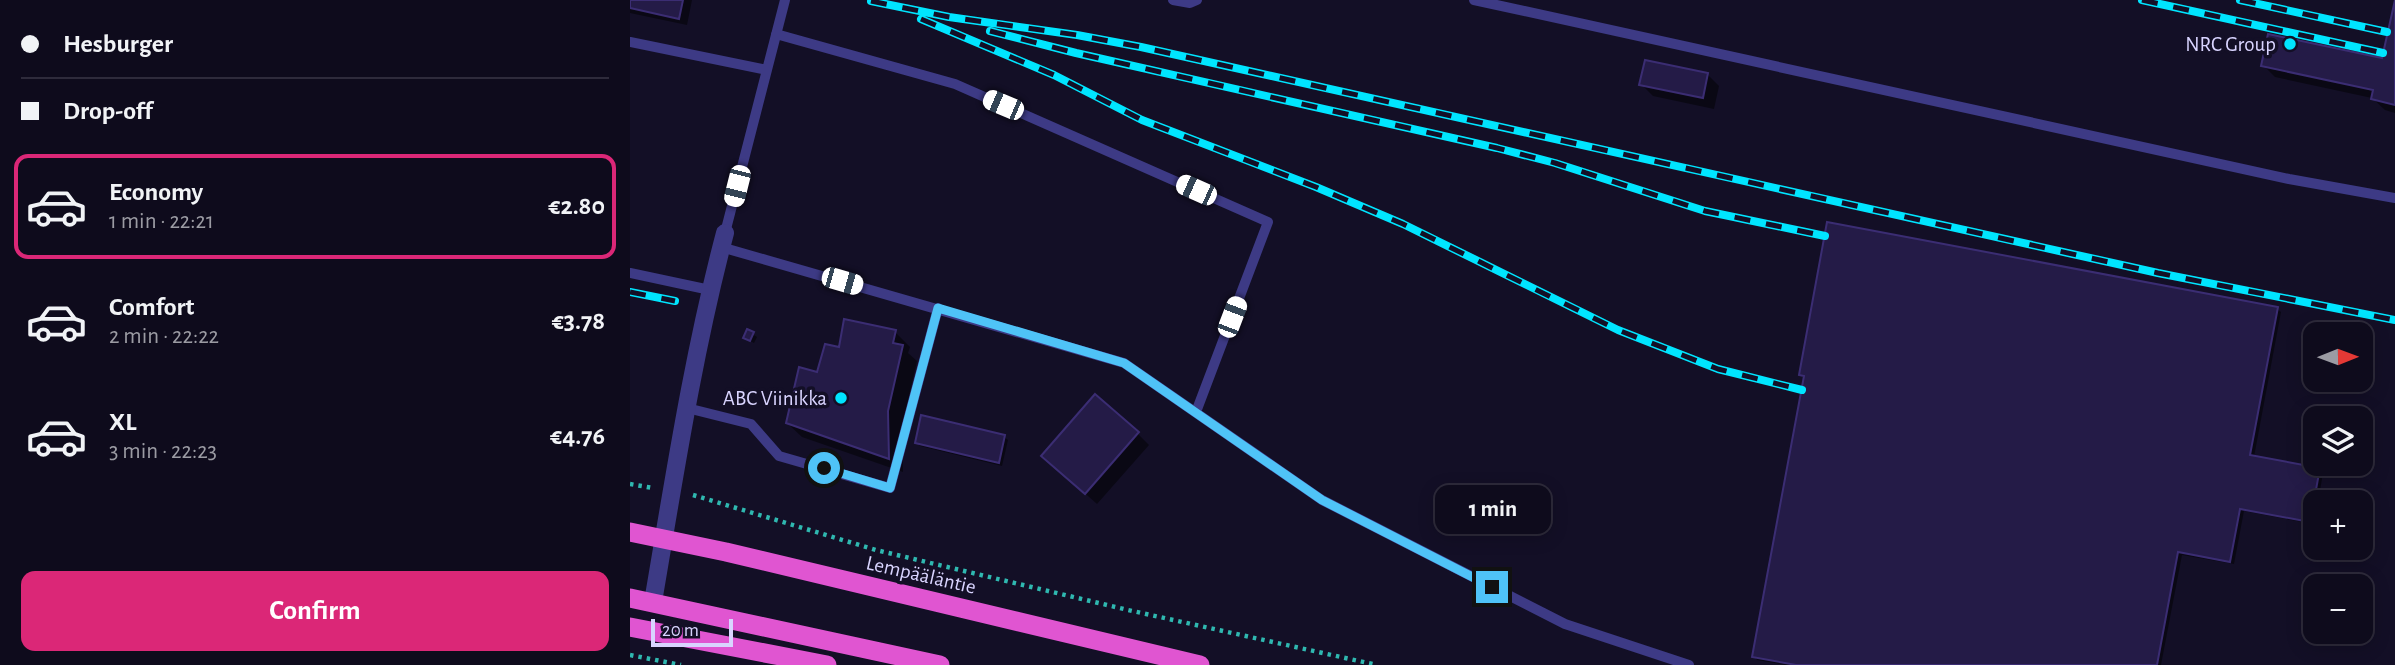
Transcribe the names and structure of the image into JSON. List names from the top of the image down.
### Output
{
  "streets": {
    "highway": ["Lempääläntie"]
  },
  "places": ["NRC Group", "ABC Viinikka"],
  "scale_bar": "20 m",
  "north": "right",
  "page": {
    "banner": ["Hesburger", "Drop-off"],
    "list": [
      {
        "name": "Economy",
        "note": "1 min · 22:21",
        "value": "€2.80"
      },
      {
        "name": "Comfort",
        "note": "2 min · 22:22",
        "value": "€3.78"
      },
      {
        "name": "XL",
        "note": "3 min · 22:23",
        "value": "€4.76"
      }
    ],
    "map_buttons": ["+", "−"],
    "bubble": "1 min",
    "buttons": "Confirm",
    "scale": "20 m"
  }
}
